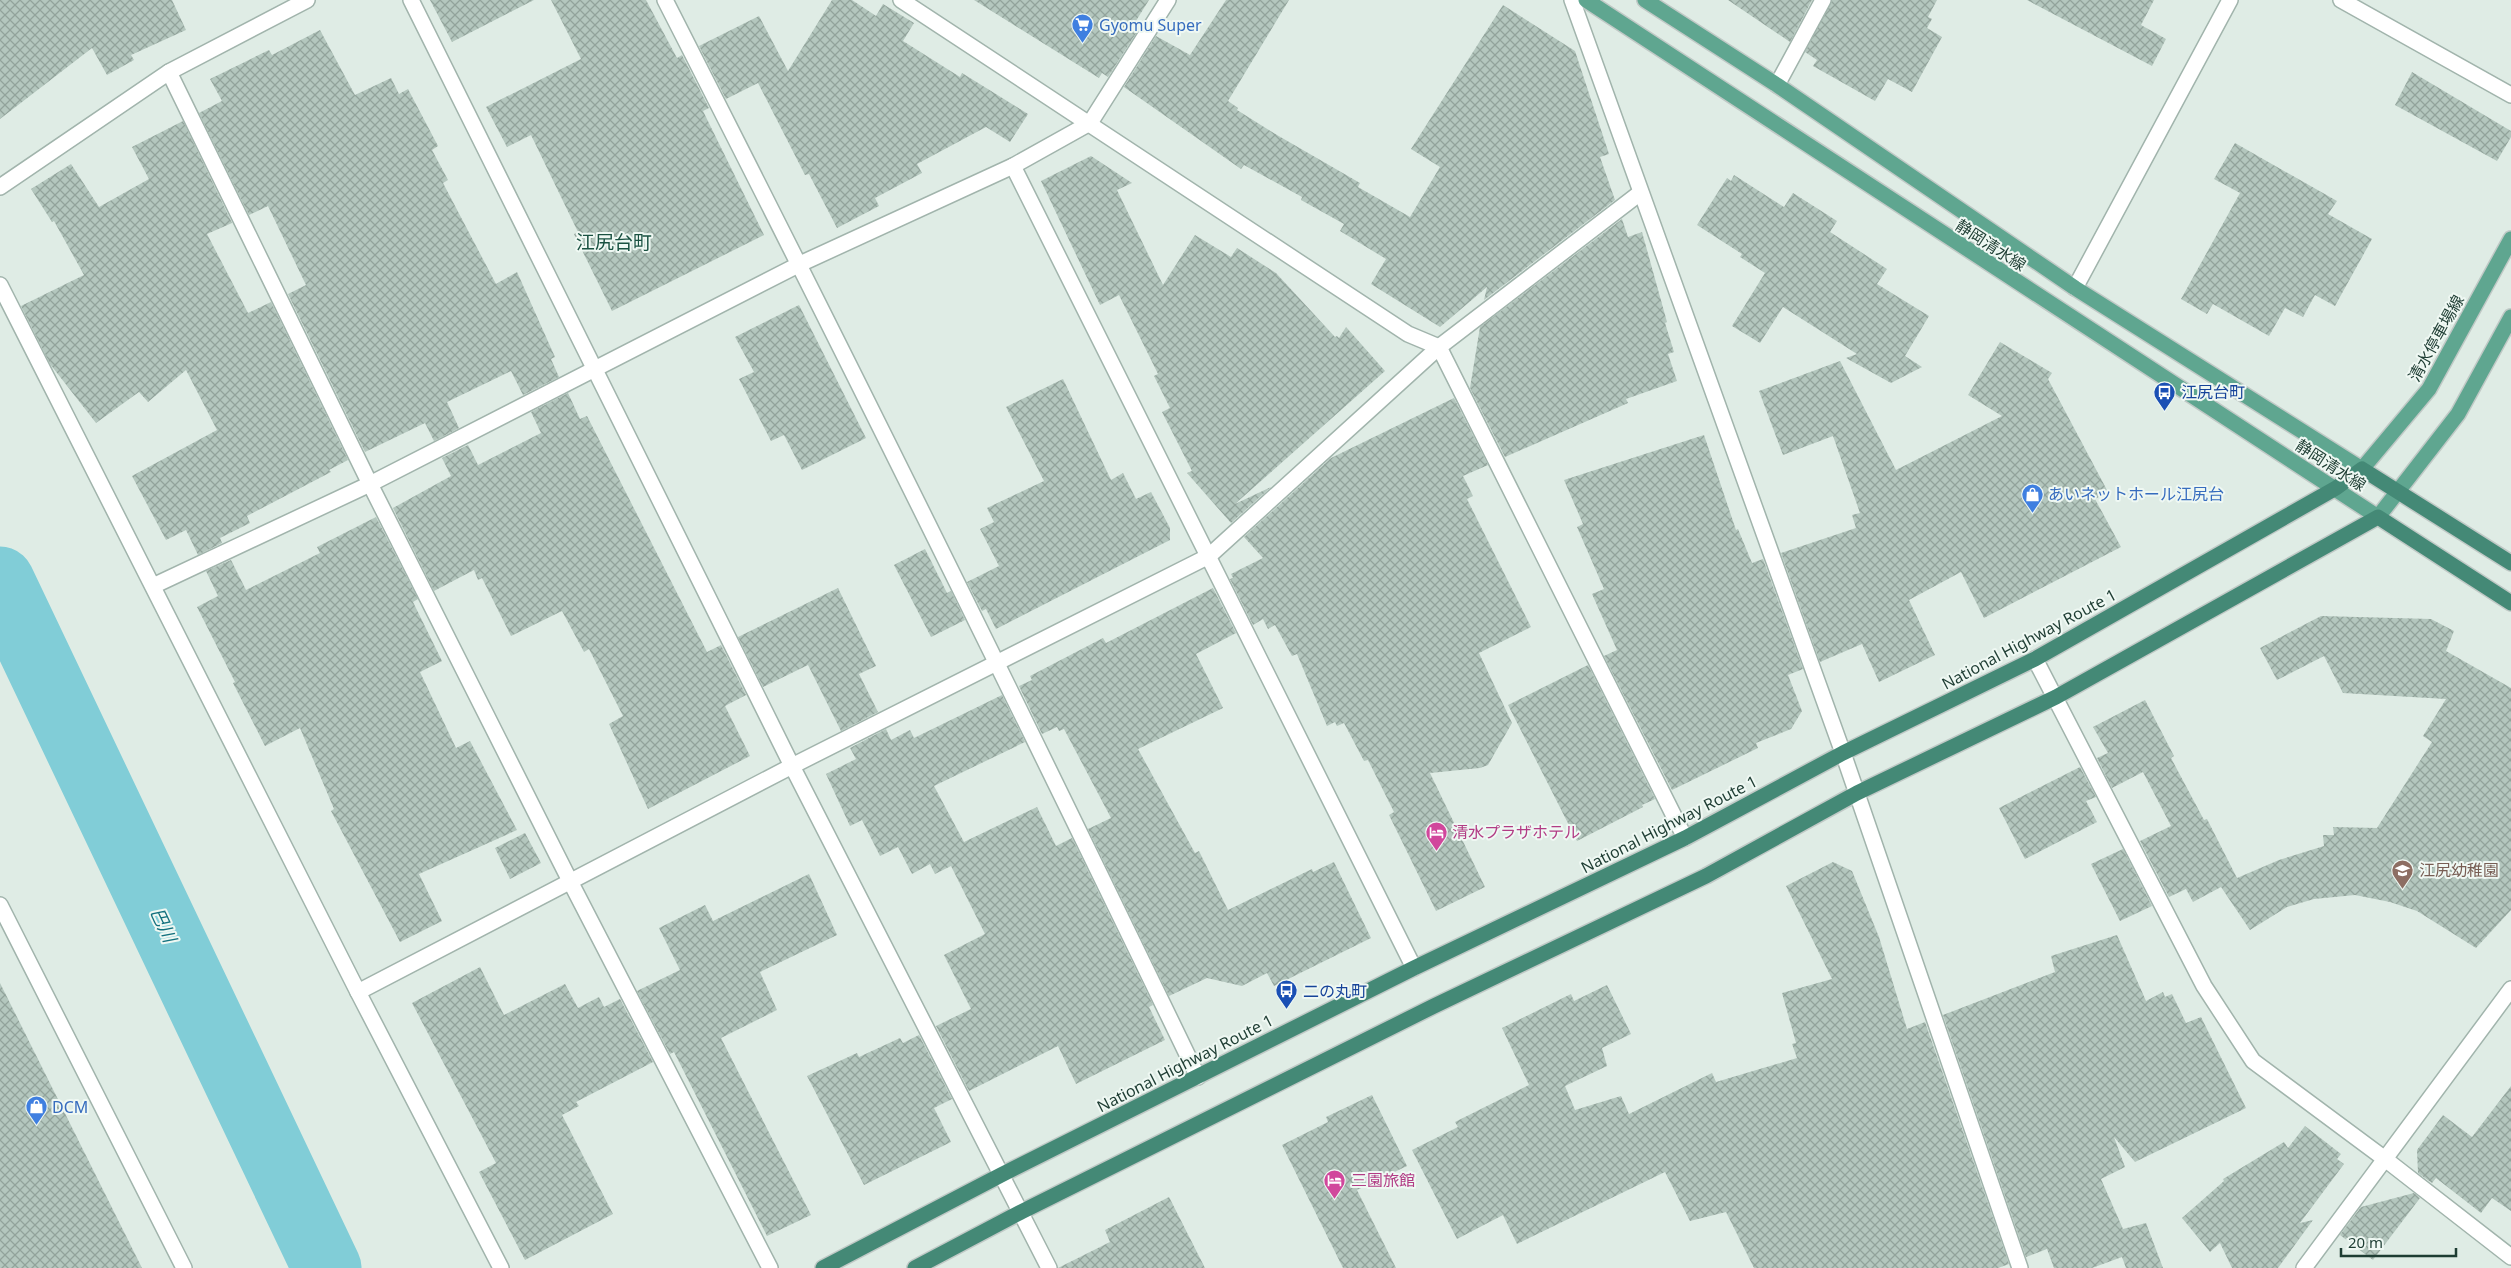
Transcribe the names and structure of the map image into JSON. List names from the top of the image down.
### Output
{
  "streets": {
    "highway": ["National Highway Route 1"],
    "main road": ["静岡清水線", "清水停車場線"]
  },
  "crossings": [
    ["静岡清水線", "清水停車場線"],
    ["静岡清水線", "National Highway Route 1"],
    ["清水停車場線", "National Highway Route 1"]
  ],
  "districts": ["江尻台町"],
  "water": ["巴川"],
  "places": {
    "supermarket": ["Gyomu Super"],
    "bus stop": ["江尻台町", "二の丸町"],
    "shop": ["あいネットホール江尻台", "DCM"],
    "hotel": ["清水プラザホテル", "三園旅館"],
    "school or university": ["江尻幼稚園"]
  },
  "scale_bar": "20 m"
}
